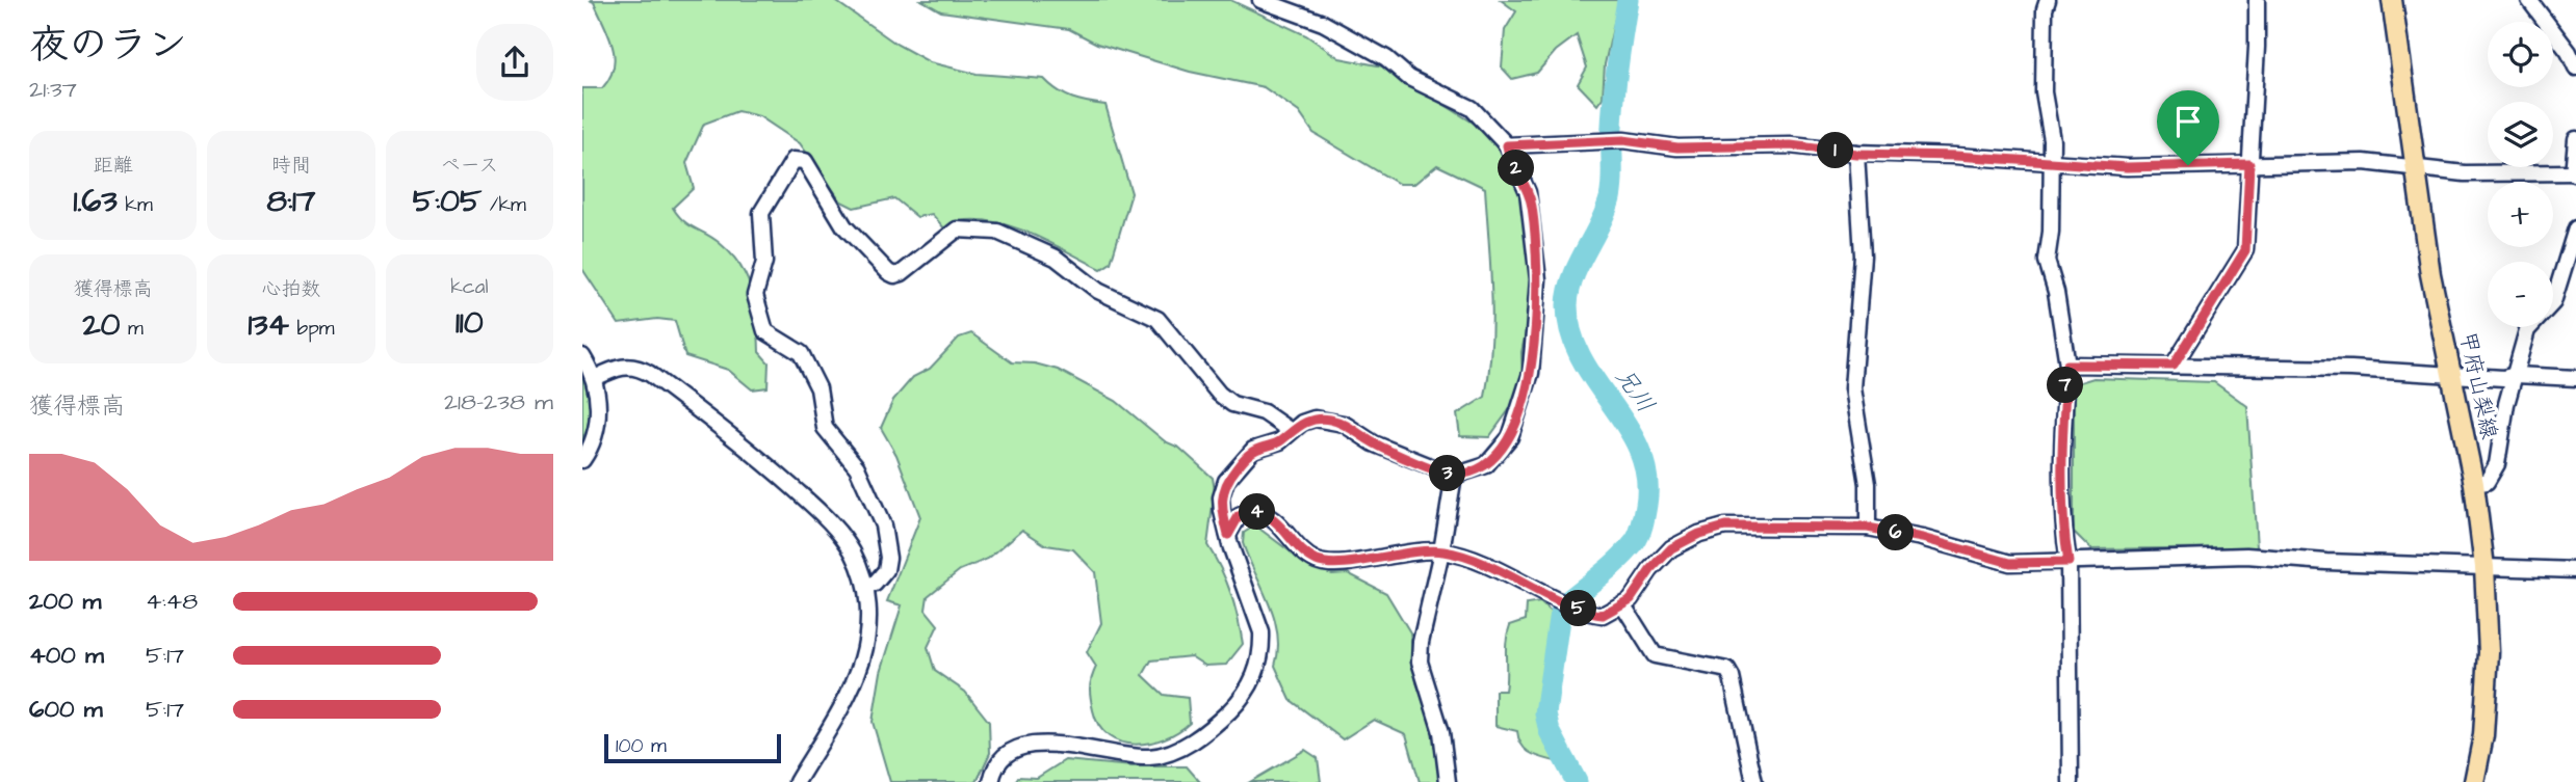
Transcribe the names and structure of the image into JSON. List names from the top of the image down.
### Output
{
  "streets": {
    "main road": ["甲府山梨線"]
  },
  "water": ["兄川"],
  "scale_bar": "100 m",
  "page": {
    "heading": ["夜のラン", "21:37"],
    "map_buttons": ["+", "−"],
    "stats": [
      ["距離", "1.63 km"],
      ["時間", "8:17"],
      ["ペース", "5:05 /km"],
      ["獲得標高", "20 m"],
      ["心拍数", "134 bpm"],
      ["kcal", "110"]
    ],
    "pins": [
      "1",
      "2",
      "7",
      "3",
      "4",
      "6",
      "5"
    ],
    "chart": ["獲得標高", "218–238 m"],
    "list": [
      {
        "name": "200 m",
        "note": "4:48"
      },
      {
        "name": "400 m",
        "note": "5:17"
      },
      {
        "name": "600 m",
        "note": "5:17"
      }
    ],
    "scale": "100 m"
  }
}
